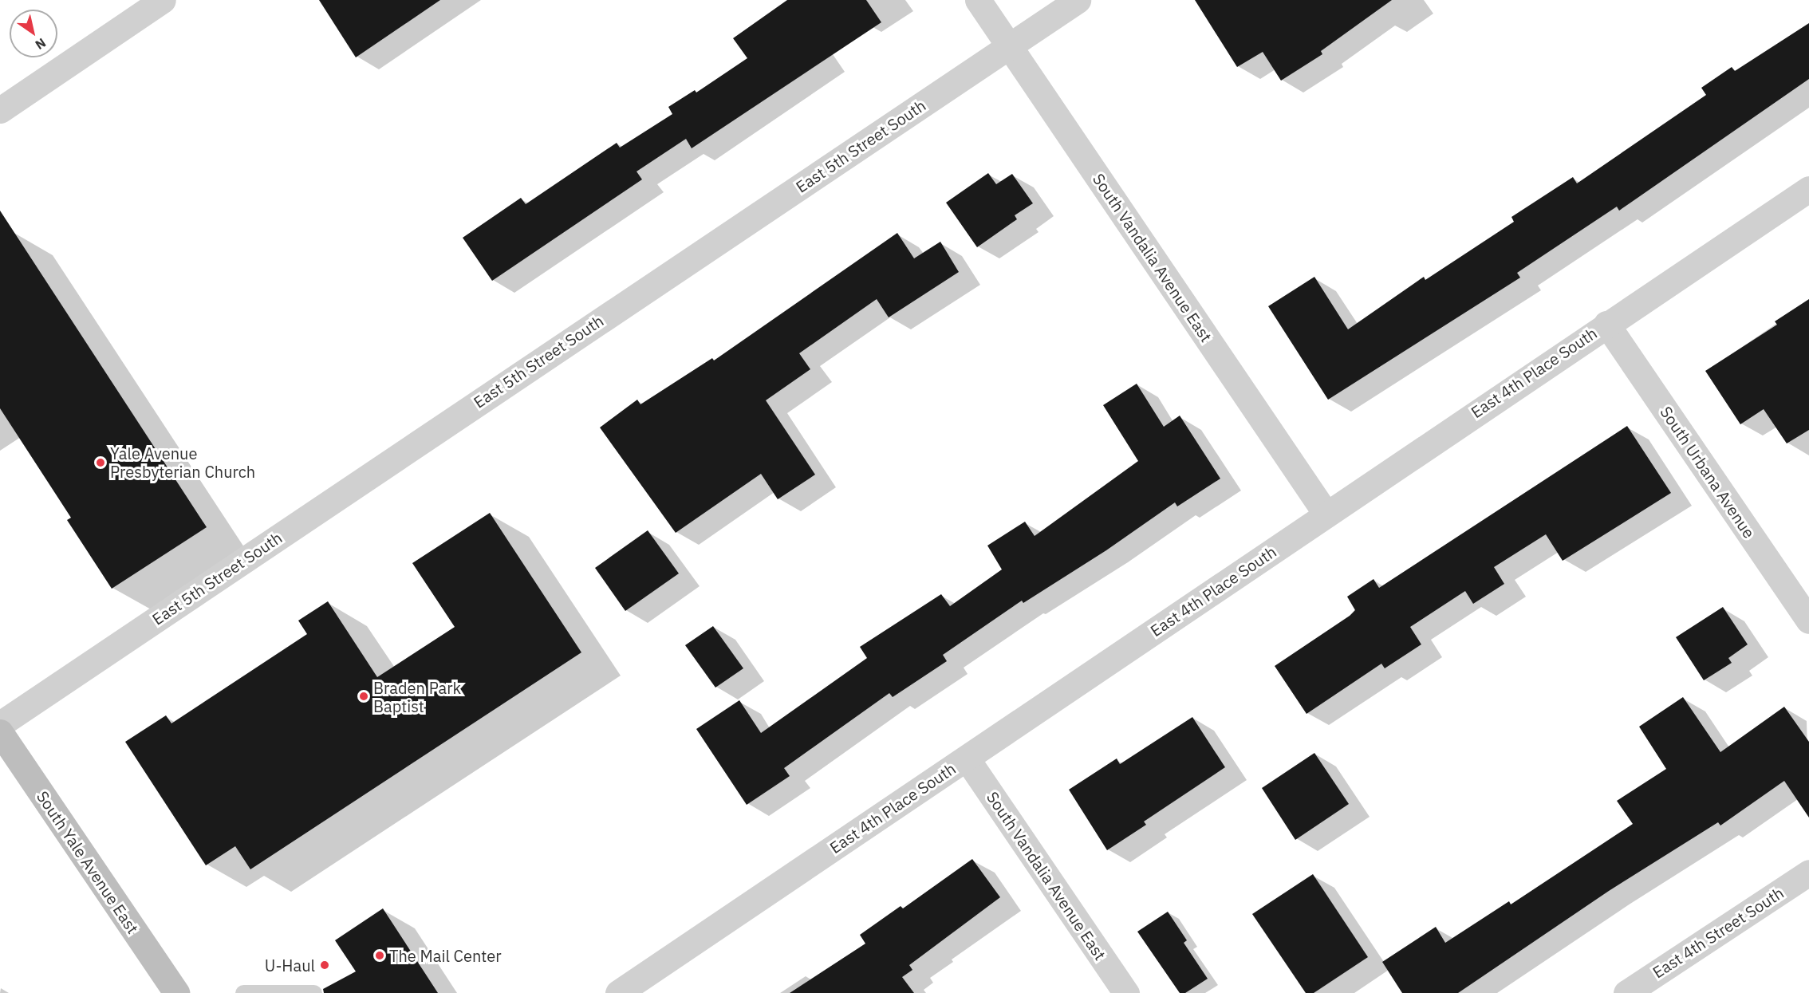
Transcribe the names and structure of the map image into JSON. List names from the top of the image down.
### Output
{
  "streets": {
    "main road": ["South Yale Avenue East"],
    "street": [
      "East 5th Street South",
      "South Vandalia Avenue East",
      "East 4th Place South",
      "South Urbana Avenue",
      "East 4th Street South"
    ]
  },
  "crossings": [
    ["East 5th Street South", "South Vandalia Avenue East"],
    ["South Vandalia Avenue East", "East 4th Place South"],
    ["East 4th Place South", "South Urbana Avenue"]
  ],
  "places": [
    "Yale Avenue Presbyterian Church",
    "Braden Park Baptist",
    "The Mail Center",
    "U-Haul"
  ],
  "north": "bottom right"
}
